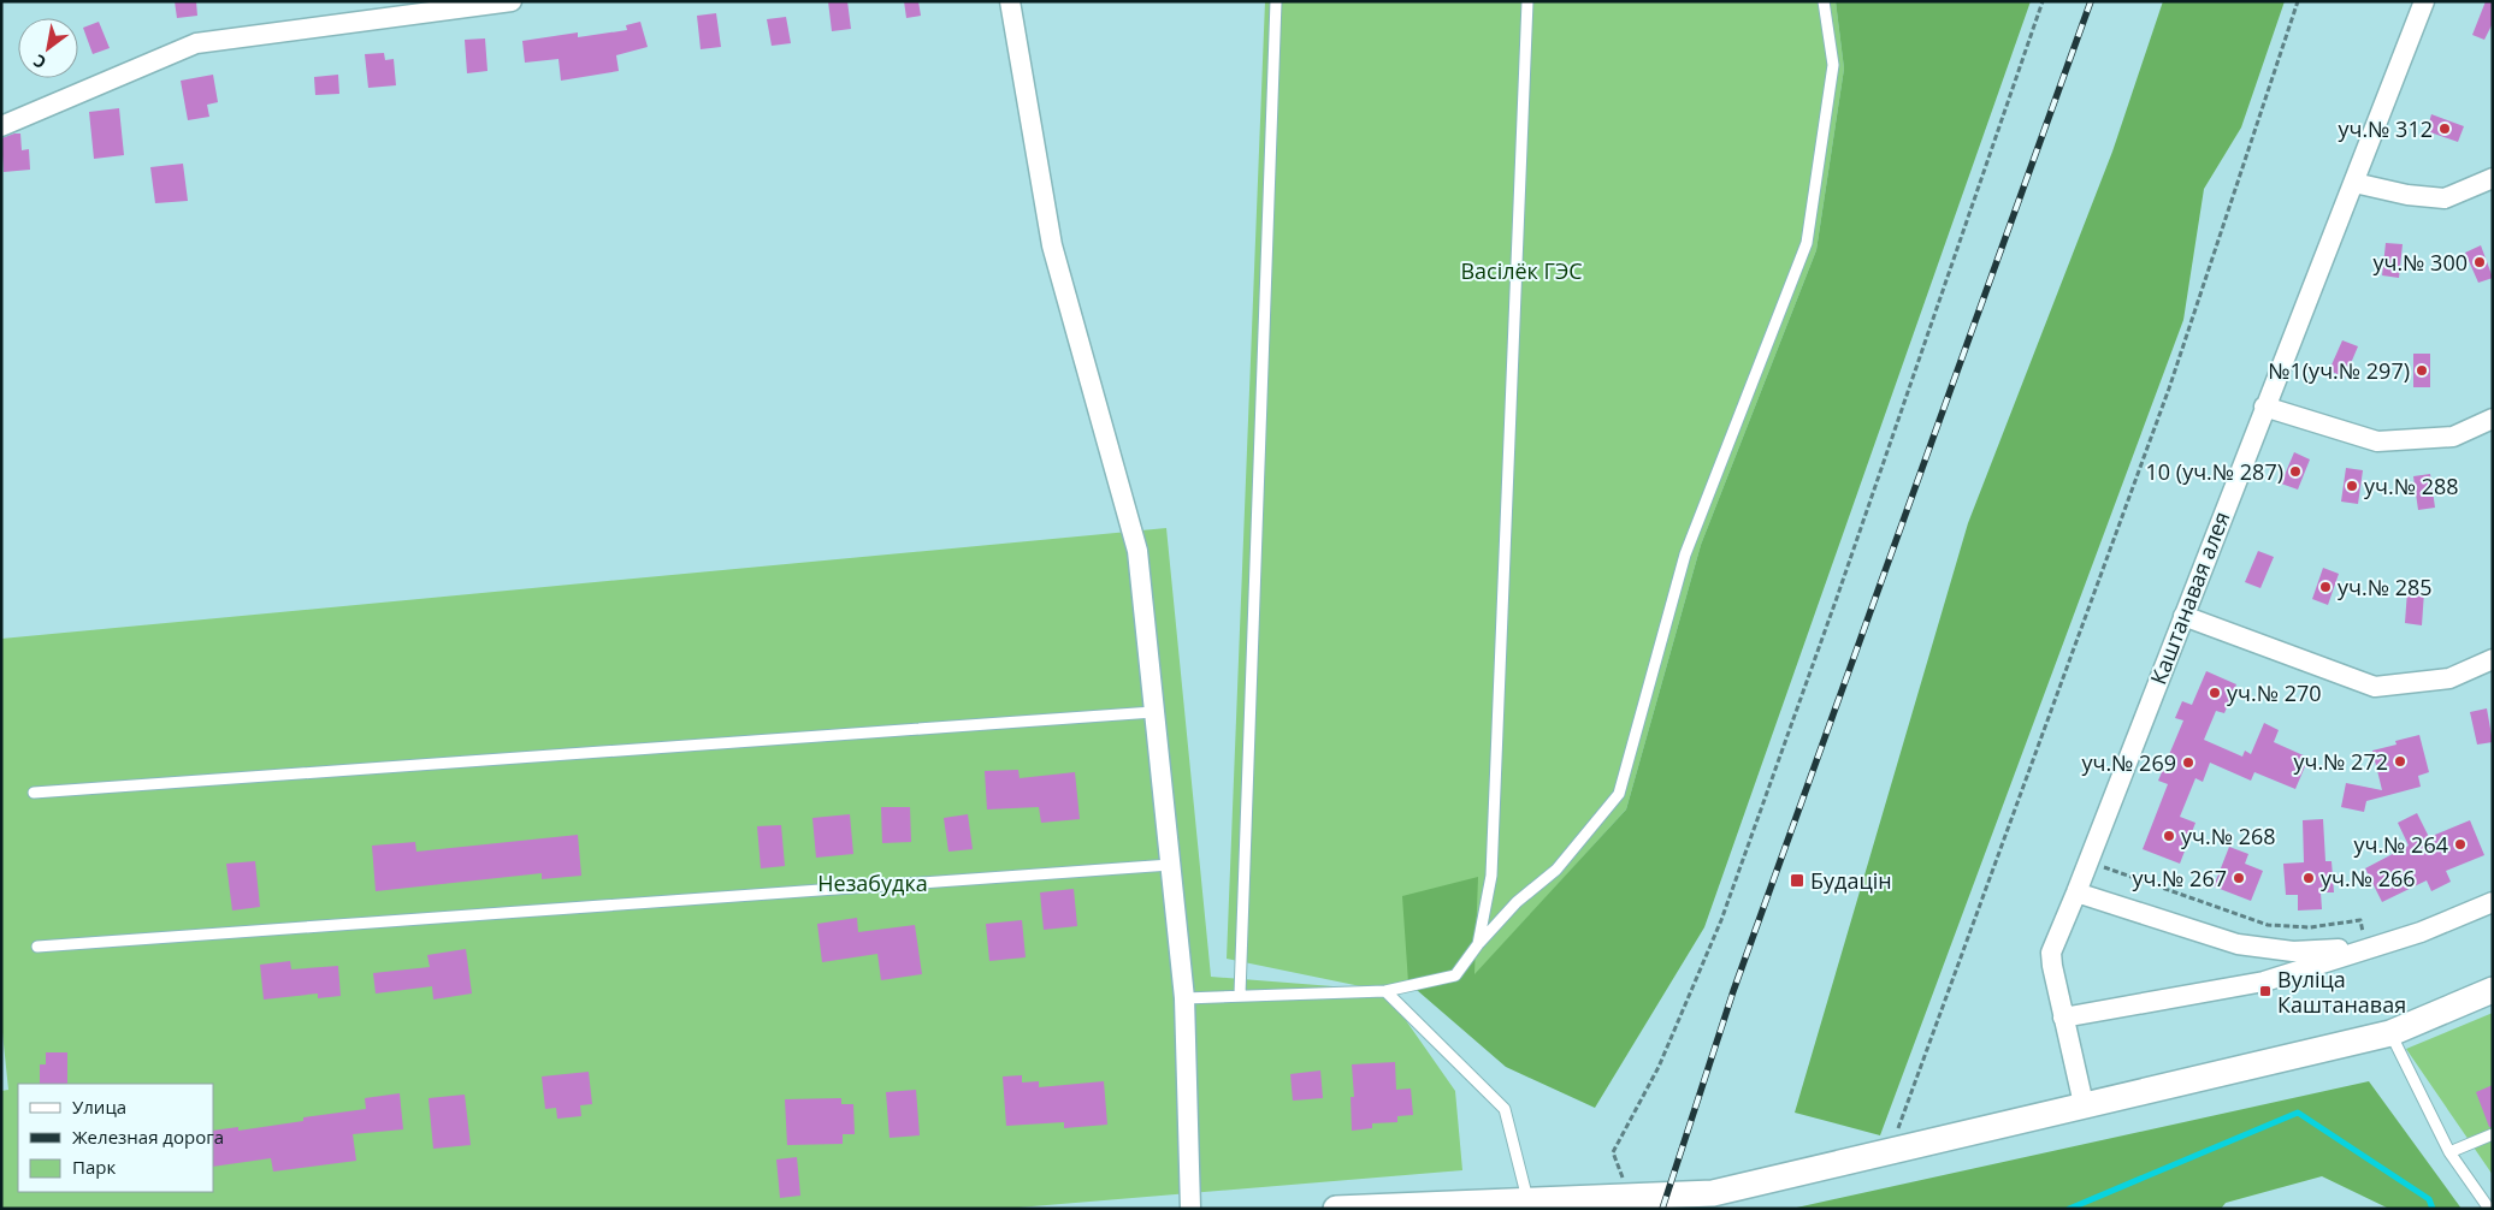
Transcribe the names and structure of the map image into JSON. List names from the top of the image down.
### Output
{
  "streets": {
    "street": ["Каштанавая алея"]
  },
  "parks": ["Васілёк ГЭС", "Незабудка"],
  "places": {
    "other": [
      "уч.№ 312",
      "уч.№ 300",
      "№1(уч.№ 297)",
      "10 (уч.№ 287)",
      "уч.№ 288",
      "уч.№ 285",
      "уч.№ 270",
      "уч.№ 272",
      "уч.№ 269",
      "уч.№ 268",
      "уч.№ 264",
      "уч.№ 267",
      "уч.№ 266"
    ],
    "transit": ["Будацін", "Вуліца Каштанавая"]
  },
  "legend": ["Улица", "Железная дорога", "Парк"],
  "north": "bottom left"
}
